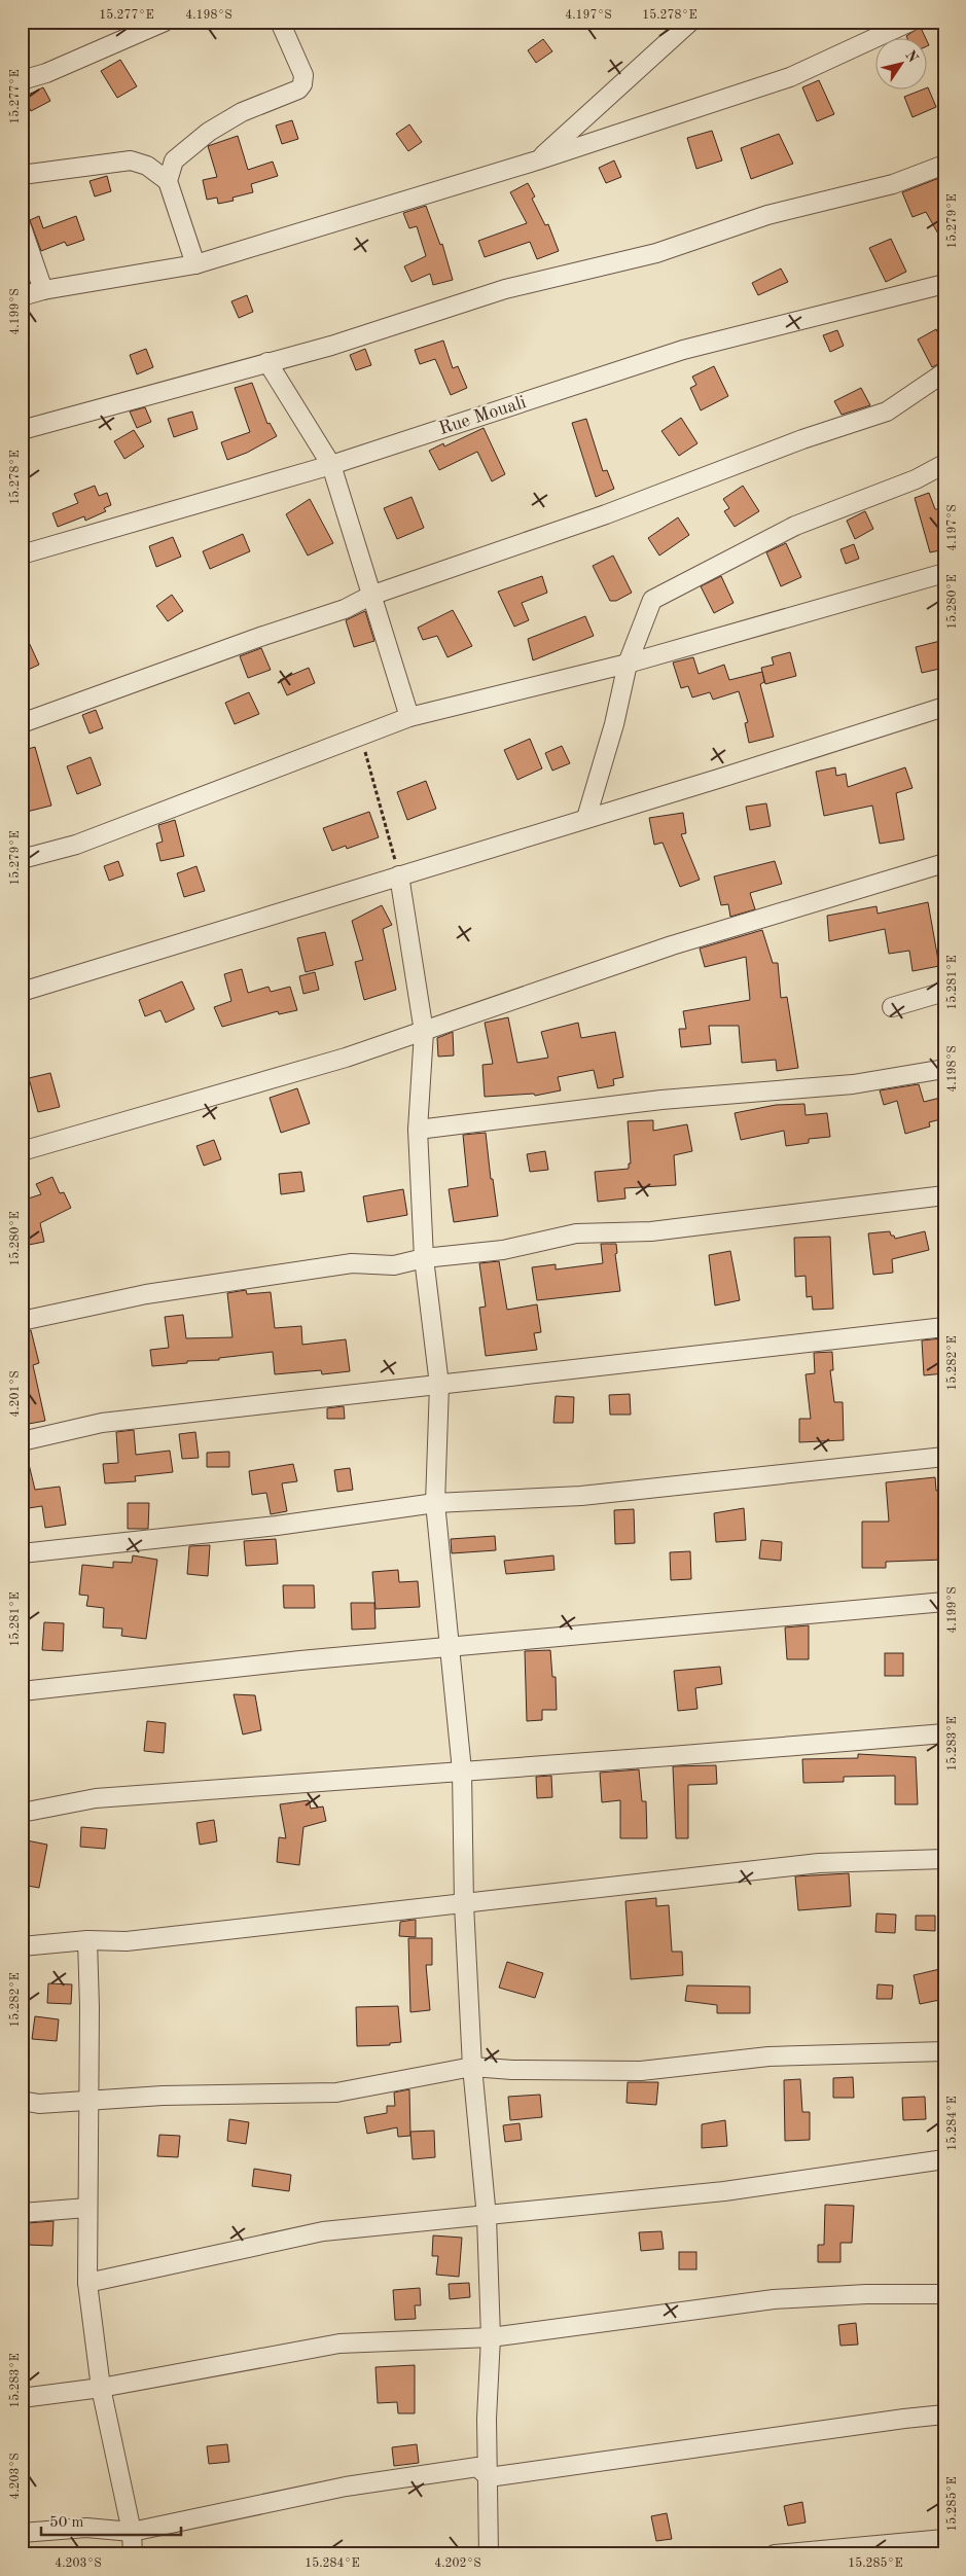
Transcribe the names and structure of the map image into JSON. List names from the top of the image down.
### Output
{
  "streets": {
    "street": ["Rue Mouali"]
  },
  "scale_bar": "50 m",
  "north": "top right",
  "coordinates": [
    "15.277°E",
    "4.198°S",
    "4.197°S",
    "15.278°E",
    "15.279°E",
    "4.199°S",
    "15.280°E",
    "15.281°E",
    "15.282°E",
    "4.201°S",
    "15.283°E",
    "15.284°E",
    "4.203°S",
    "15.285°E",
    "4.202°S"
  ]
}
